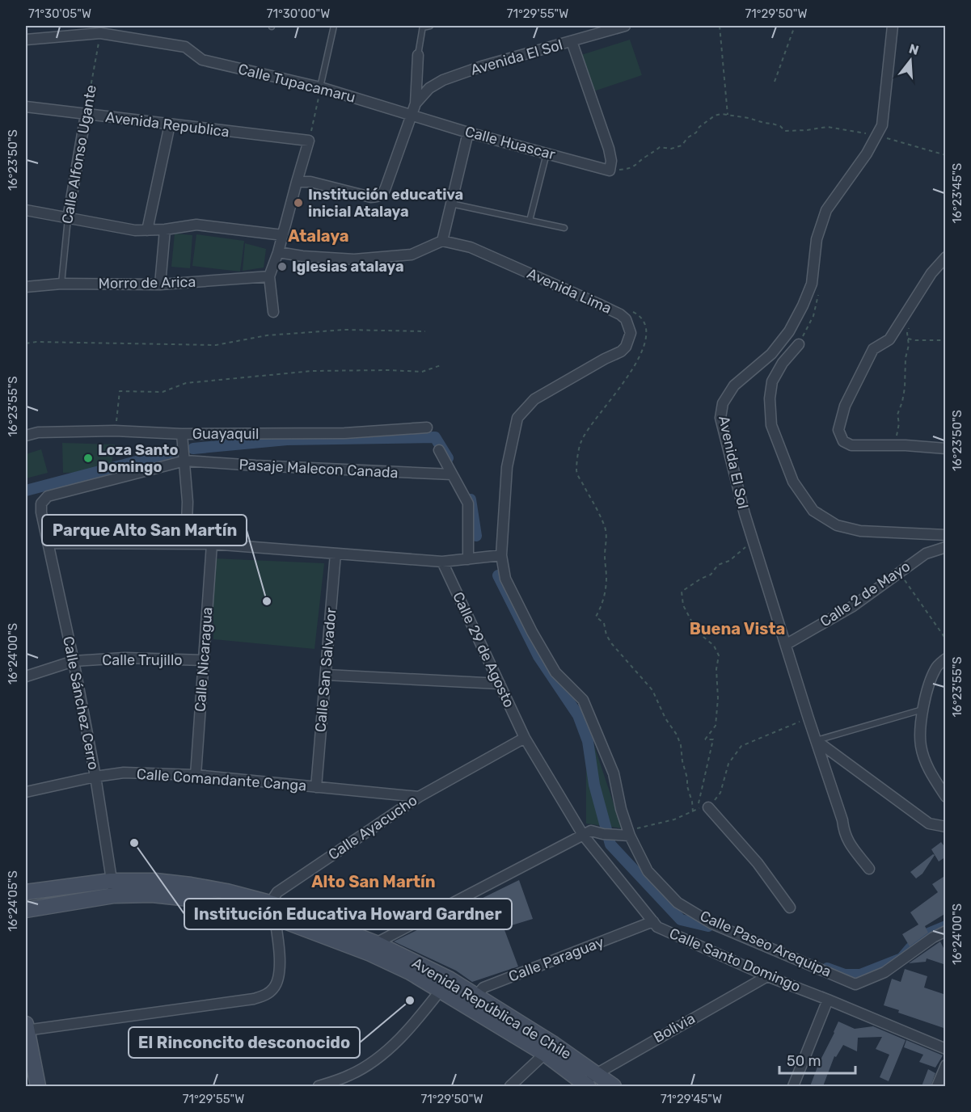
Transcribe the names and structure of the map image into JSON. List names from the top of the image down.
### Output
{
  "streets": {
    "street": [
      "Avenida El Sol",
      "Calle Tupacamaru",
      "Avenida Republica",
      "Calle Huascar",
      "Calle Alfonso Ugante",
      "Morro de Arica",
      "Avenida Lima",
      "Guayaquil",
      "Pasaje Malecon Canada",
      "Calle 2 de Mayo",
      "Calle 29 de Agosto",
      "Calle Nicaragua",
      "Calle Trujillo",
      "Calle San Salvador",
      "Calle Sánchez Cerro",
      "Calle Comandante Canga",
      "Calle Ayacucho",
      "Calle Paseo Arequipa",
      "Calle Paraguay",
      "Calle Santo Domingo",
      "Avenida República de Chile",
      "Bolivia"
    ]
  },
  "crossings": [
    ["Avenida El Sol", "Calle 2 de Mayo"],
    ["Calle Tupacamaru", "Calle Huascar"],
    ["Calle Tupacamaru", "Calle Alfonso Ugante"],
    ["Avenida Republica", "Calle Alfonso Ugante"],
    ["Calle Alfonso Ugante", "Morro de Arica"],
    ["Avenida Lima", "Calle Paseo Arequipa"],
    ["Pasaje Malecon Canada", "Calle Sánchez Cerro"],
    ["Calle 29 de Agosto", "Calle Ayacucho"],
    ["Calle 29 de Agosto", "Calle Santo Domingo"],
    ["Calle Nicaragua", "Calle Trujillo"],
    ["Calle Nicaragua", "Calle Comandante Canga"],
    ["Calle Trujillo", "Calle Sánchez Cerro"],
    ["Calle San Salvador", "Calle Comandante Canga"],
    ["Calle Sánchez Cerro", "Calle Comandante Canga"],
    ["Calle Sánchez Cerro", "Avenida República de Chile"],
    ["Calle Comandante Canga", "Calle Ayacucho"],
    ["Calle Ayacucho", "Calle Santo Domingo"],
    ["Calle Ayacucho", "Avenida República de Chile"],
    ["Calle Paraguay", "Calle Santo Domingo"],
    ["Calle Paraguay", "Avenida República de Chile"],
    ["Calle Santo Domingo", "Bolivia"],
    ["Avenida República de Chile", "Bolivia"]
  ],
  "districts": ["Atalaya", "Buena Vista", "Alto San Martín"],
  "places": [
    "Institución educativa inicial Atalaya",
    "Iglesias atalaya",
    "Loza Santo Domingo",
    "Parque Alto San Martín",
    "Institución Educativa Howard Gardner",
    "El Rinconcito desconocido"
  ],
  "scale_bar": "50 m",
  "north": "top",
  "coordinates": [
    "71°30'05\"W",
    "71°30'00\"W",
    "71°29'55\"W",
    "71°29'50\"W",
    "16°23'50\"S",
    "16°23'45\"S",
    "16°23'55\"S",
    "16°24'00\"S",
    "16°24'05\"S",
    "71°29'45\"W"
  ]
}
